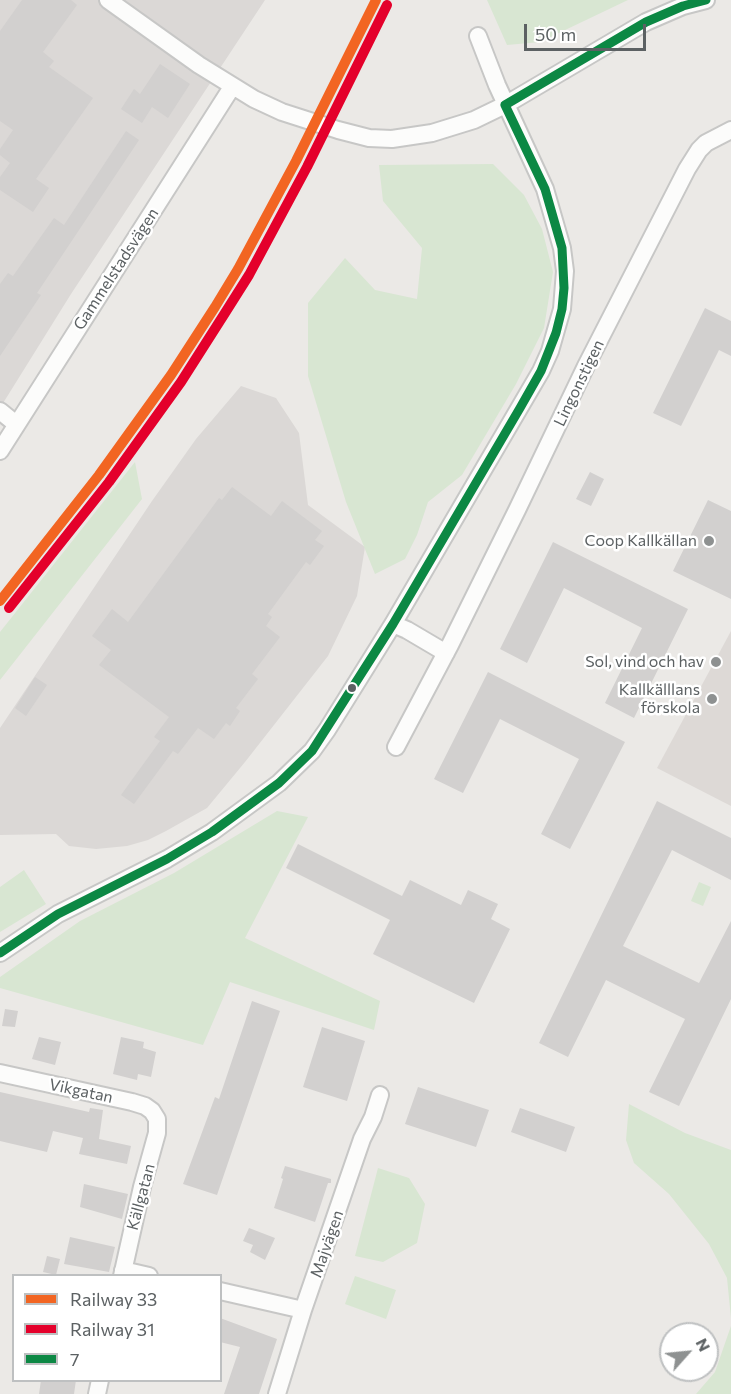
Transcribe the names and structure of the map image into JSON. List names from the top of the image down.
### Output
{
  "streets": {
    "street": [
      "Gammelstadsvägen",
      "Lingonstigen",
      "Vikgatan",
      "Källgatan",
      "Majvägen"
    ]
  },
  "crossings": [
    ["Vikgatan", "Källgatan"]
  ],
  "places": ["Coop Kallkällan", "Sol, vind och hav", "Kallkälllans förskola"],
  "lines": ["rail line 33", "transit line 7", "rail line 31"],
  "legend": ["Railway 33", "Railway 31", "7"],
  "scale_bar": "50 m",
  "north": "top right"
}
